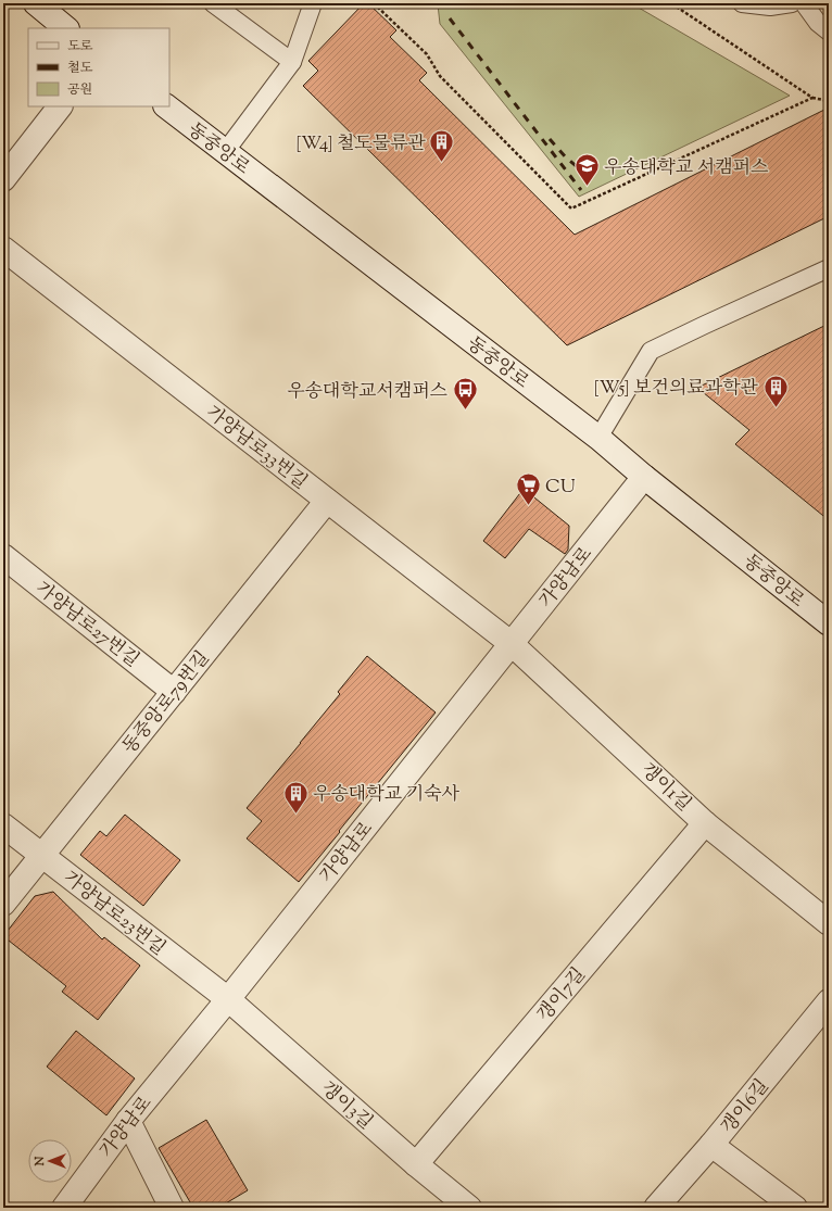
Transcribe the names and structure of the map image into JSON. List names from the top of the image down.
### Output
{
  "streets": {
    "street": [
      "동중앙로",
      "가양남로33번길",
      "가양남로",
      "가양남로27번길",
      "동중앙로79번길",
      "갱이1길",
      "가양남로23번길",
      "갱이7길",
      "갱이3길",
      "갱이6길"
    ]
  },
  "crossings": [
    ["동중앙로", "가양남로"],
    ["가양남로33번길", "가양남로"],
    ["가양남로33번길", "동중앙로79번길"],
    ["가양남로33번길", "갱이1길"],
    ["가양남로", "갱이1길"],
    ["가양남로", "가양남로23번길"],
    ["가양남로", "갱이3길"],
    ["가양남로27번길", "동중앙로79번길"],
    ["동중앙로79번길", "가양남로23번길"],
    ["갱이1길", "갱이7길"],
    ["가양남로23번길", "갱이3길"],
    ["갱이7길", "갱이3길"]
  ],
  "places": {
    "building": ["[W4] 철도물류관", "[W5] 보건의료과학관", "우송대학교 기숙사"],
    "school or university": ["우송대학교 서캠퍼스"],
    "bus stop": ["우송대학교서캠퍼스"],
    "supermarket": ["CU"]
  },
  "legend": ["도로", "철도", "공원"],
  "north": "left"
}
